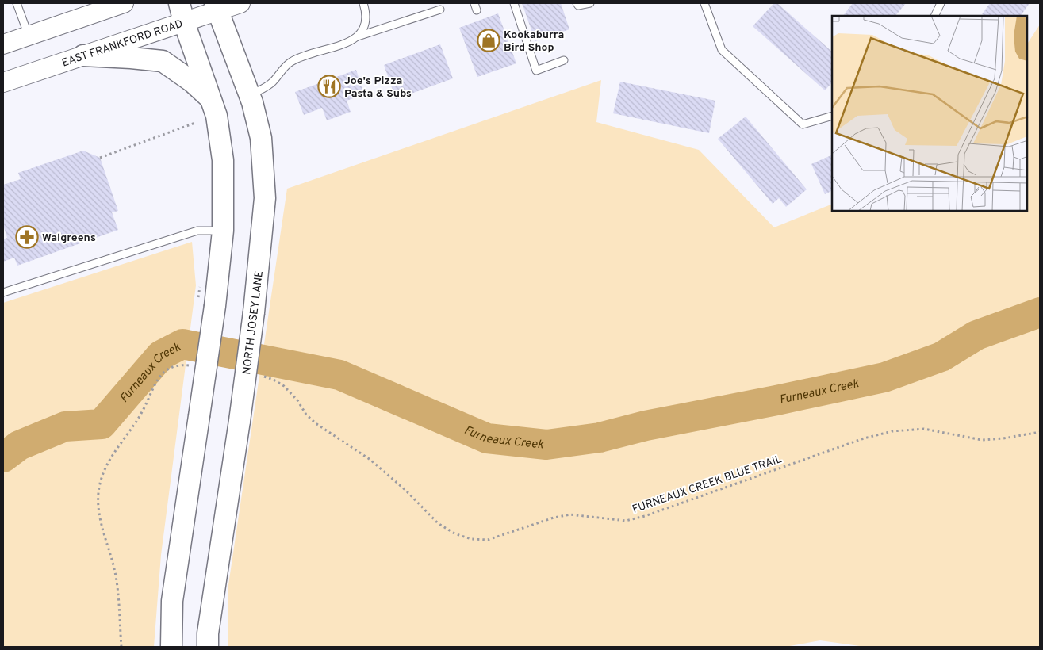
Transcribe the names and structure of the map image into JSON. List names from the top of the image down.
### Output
{
  "streets": {
    "main road": ["EAST FRANKFORD ROAD", "NORTH JOSEY LANE"],
    "path": ["FURNEAUX CREEK BLUE TRAIL"]
  },
  "crossings": [
    ["EAST FRANKFORD ROAD", "NORTH JOSEY LANE"]
  ],
  "water": ["Furneaux Creek"],
  "places": {
    "shop": ["Kookaburra Bird Shop"],
    "restaurant": ["Joe's Pizza Pasta & Subs"],
    "pharmacy": ["Walgreens"]
  }
}
